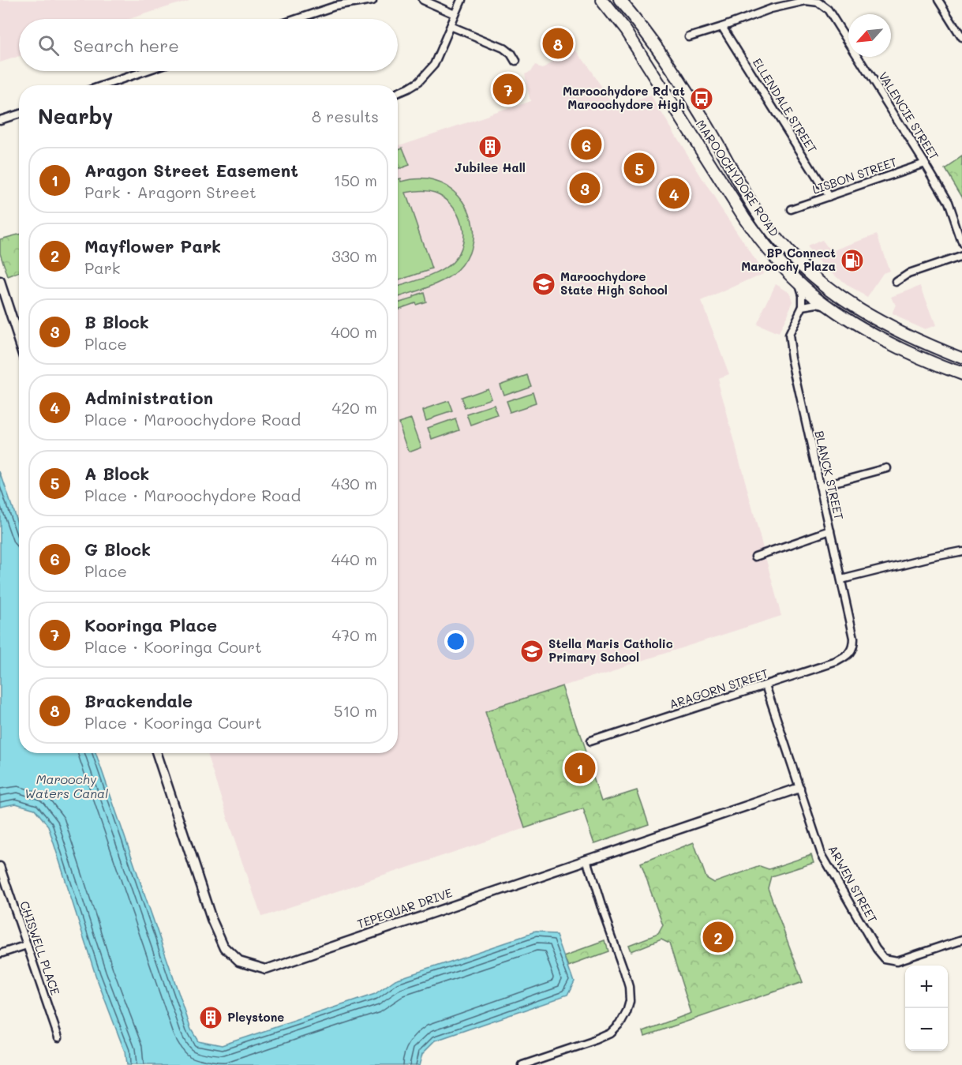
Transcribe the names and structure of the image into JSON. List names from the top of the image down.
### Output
{
  "streets": {
    "main road": ["MAROOCHYDORE ROAD"],
    "street": [
      "ELLENDALE STREET",
      "VALENCIE STREET",
      "LISBON STREET",
      "BLANCK STREET",
      "ARAGORN STREET",
      "ARWEN STREET",
      "TEPEQUAR DRIVE",
      "CHISWELL PLACE"
    ]
  },
  "crossings": [
    ["ELLENDALE STREET", "VALENCIE STREET"],
    ["ELLENDALE STREET", "LISBON STREET"],
    ["VALENCIE STREET", "LISBON STREET"],
    ["BLANCK STREET", "ARAGORN STREET"],
    ["ARAGORN STREET", "ARWEN STREET"],
    ["ARWEN STREET", "TEPEQUAR DRIVE"]
  ],
  "water": ["Maroochy Waters Canal"],
  "places": {
    "bus stop": ["Maroochydore Rd at Maroochydore High"],
    "building": ["Jubilee Hall", "Pleystone"],
    "fuel station": ["BP Connect Maroochy Plaza"],
    "school or university": ["Maroochydore State High School", "Stella Maris Catholic Primary School"]
  },
  "north": "bottom left",
  "page": {
    "search": "Search here",
    "pins": [
      "8",
      "7",
      "6",
      "5",
      "3",
      "4",
      "1",
      "2"
    ],
    "heading": ["Nearby", "8 results"],
    "list": [
      {
        "mark": "1",
        "name": "Aragon Street Easement",
        "note": "Park · Aragorn Street",
        "value": "150 m"
      },
      {
        "mark": "2",
        "name": "Mayflower Park",
        "note": "Park",
        "value": "330 m"
      },
      {
        "mark": "3",
        "name": "B Block",
        "note": "Place",
        "value": "400 m"
      },
      {
        "mark": "4",
        "name": "Administration",
        "note": "Place · Maroochydore Road",
        "value": "420 m"
      },
      {
        "mark": "5",
        "name": "A Block",
        "note": "Place · Maroochydore Road",
        "value": "430 m"
      },
      {
        "mark": "6",
        "name": "G Block",
        "note": "Place",
        "value": "440 m"
      },
      {
        "mark": "7",
        "name": "Kooringa Place",
        "note": "Place · Kooringa Court",
        "value": "470 m"
      },
      {
        "mark": "8",
        "name": "Brackendale",
        "note": "Place · Kooringa Court",
        "value": "510 m"
      }
    ],
    "map_buttons": ["+", "−"]
  }
}
